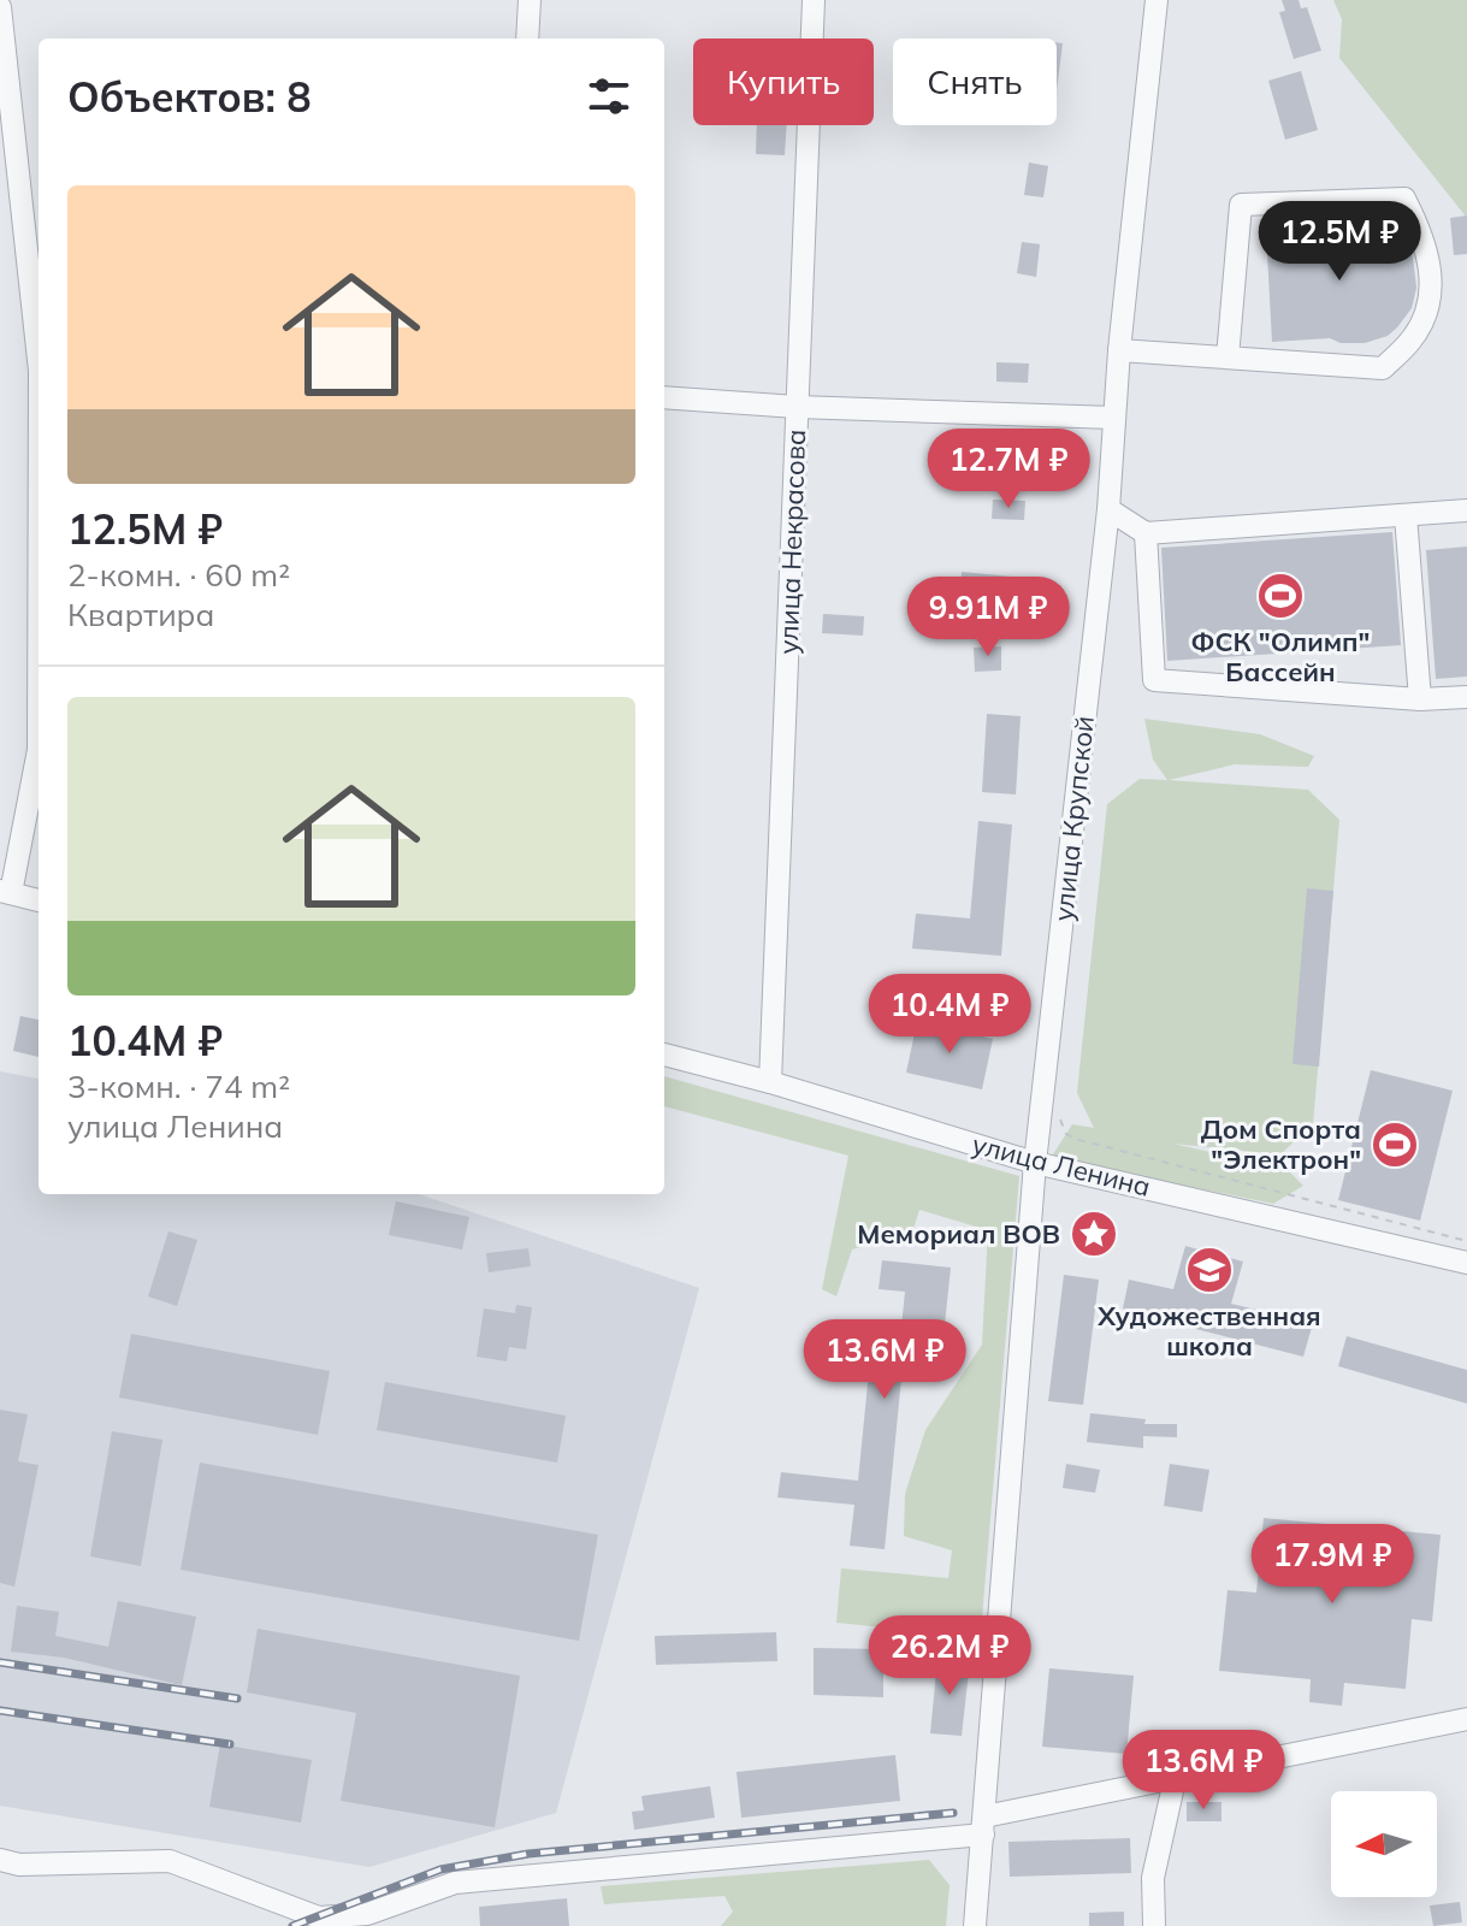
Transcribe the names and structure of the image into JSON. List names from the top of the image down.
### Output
{
  "streets": {
    "street": ["улица Некрасова", "улица Крупской", "улица Ленина"]
  },
  "crossings": [
    ["улица Некрасова", "улица Ленина"],
    ["улица Крупской", "улица Ленина"]
  ],
  "places": {
    "sports": ["ФСК \"Олимп\" Бассейн", "Дом Спорта \"Электрон\""],
    "place": ["Мемориал ВОВ"],
    "school or university": ["Художественная школа"]
  },
  "north": "left",
  "page": {
    "chip": ["Купить", "Снять"],
    "heading": "Объектов: 8",
    "list": [
      {
        "name": "12.5M ₽",
        "note": "2-комн. · 60 m² · Квартира"
      },
      {
        "name": "10.4M ₽",
        "note": "3-комн. · 74 m² · улица Ленина"
      }
    ],
    "price": [
      "12.5M ₽",
      "12.7M ₽",
      "9.91M ₽",
      "10.4M ₽",
      "13.6M ₽",
      "17.9M ₽",
      "26.2M ₽",
      "13.6M ₽"
    ]
  }
}
